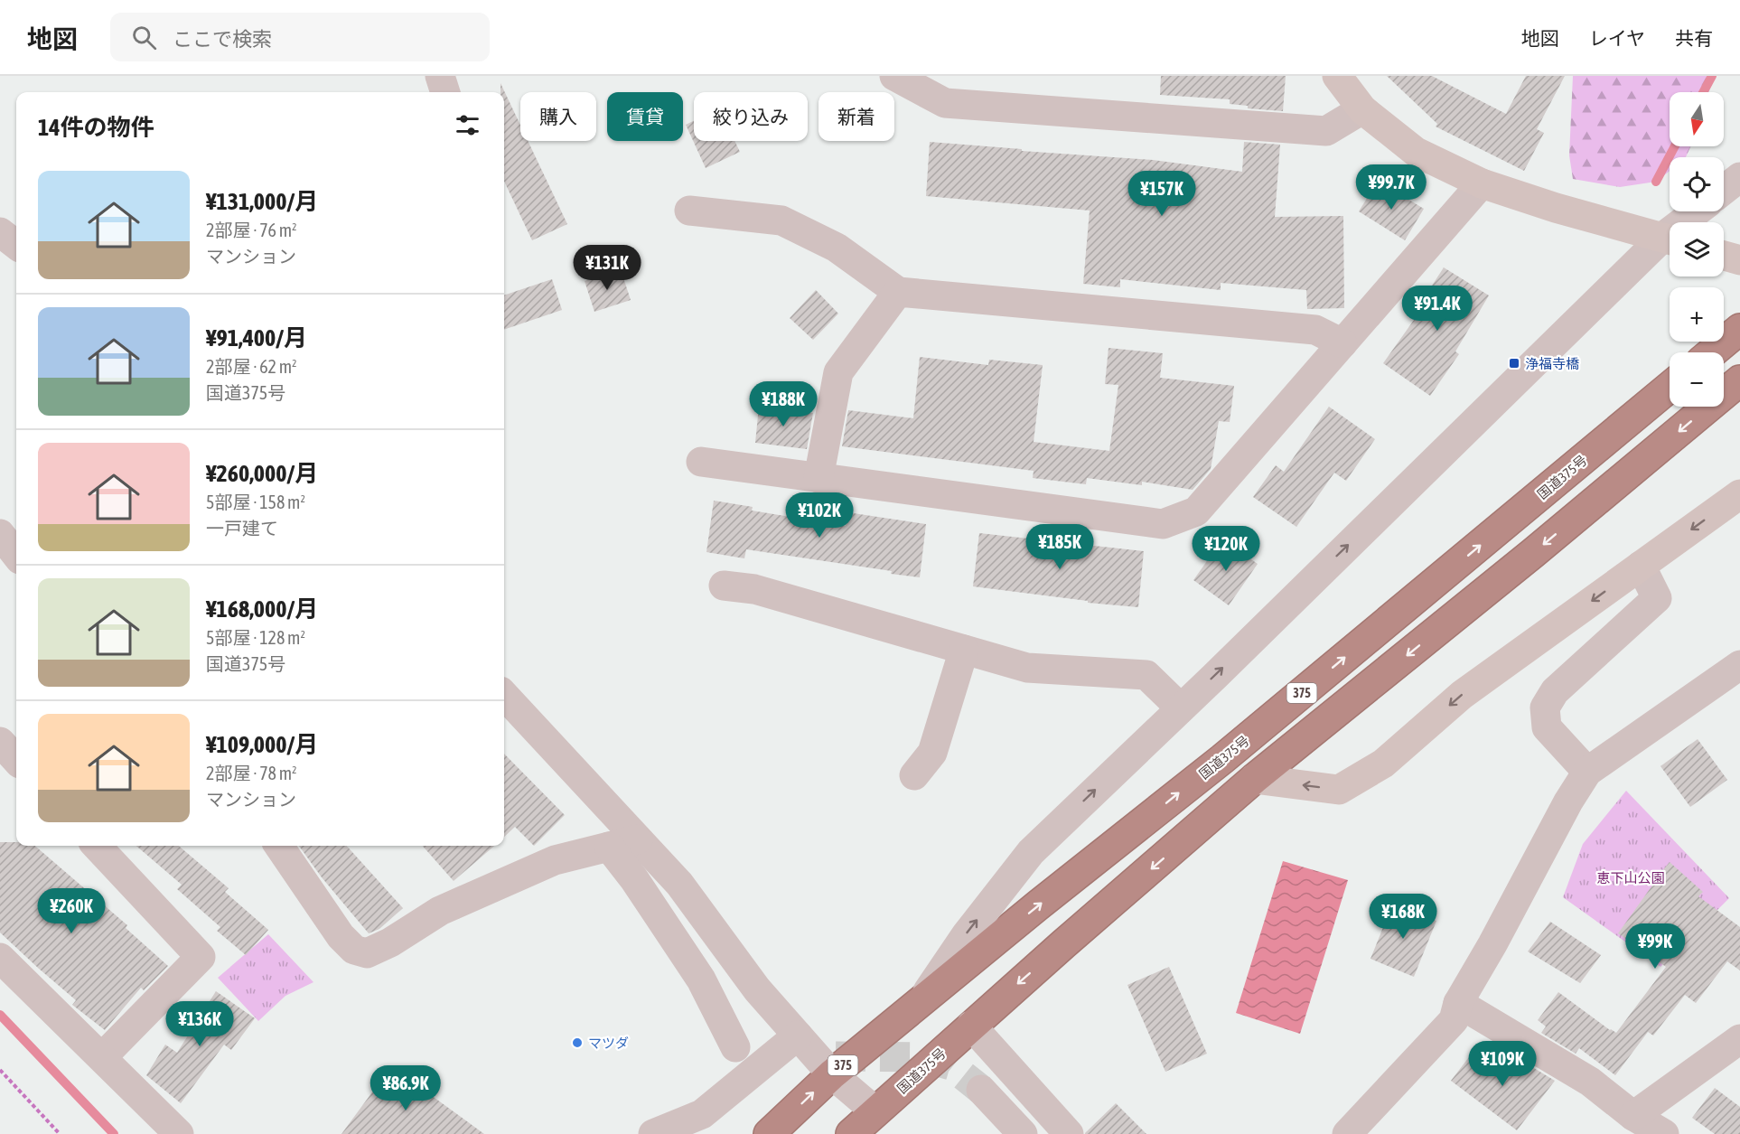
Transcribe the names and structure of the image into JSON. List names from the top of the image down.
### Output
{
  "streets": {
    "highway": ["国道375号", "375"]
  },
  "parks": ["恵下山公園"],
  "places": {
    "transit": ["浄福寺橋"],
    "other": ["マツダ"]
  },
  "north": "bottom",
  "page": {
    "header": "地図",
    "search": "ここで検索",
    "nav": ["地図", "レイヤ", "共有"],
    "map_buttons": ["+", "−"],
    "chip": [
      "購入",
      "賃貸",
      "絞り込み",
      "新着"
    ],
    "heading": "14件の物件",
    "list": [
      {
        "name": "¥131,000/月",
        "note": "2部屋 · 76 m² · マンション"
      },
      {
        "name": "¥91,400/月",
        "note": "2部屋 · 62 m² · 国道375号"
      },
      {
        "name": "¥260,000/月",
        "note": "5部屋 · 158 m² · 一戸建て"
      },
      {
        "name": "¥168,000/月",
        "note": "5部屋 · 128 m² · 国道375号"
      },
      {
        "name": "¥109,000/月",
        "note": "2部屋 · 78 m² · マンション"
      }
    ],
    "price": [
      "¥99.7K",
      "¥157K",
      "¥131K",
      "¥91.4K",
      "¥188K",
      "¥102K",
      "¥185K",
      "¥120K",
      "¥260K",
      "¥168K",
      "¥99K",
      "¥136K",
      "¥109K",
      "¥86.9K"
    ]
  }
}
